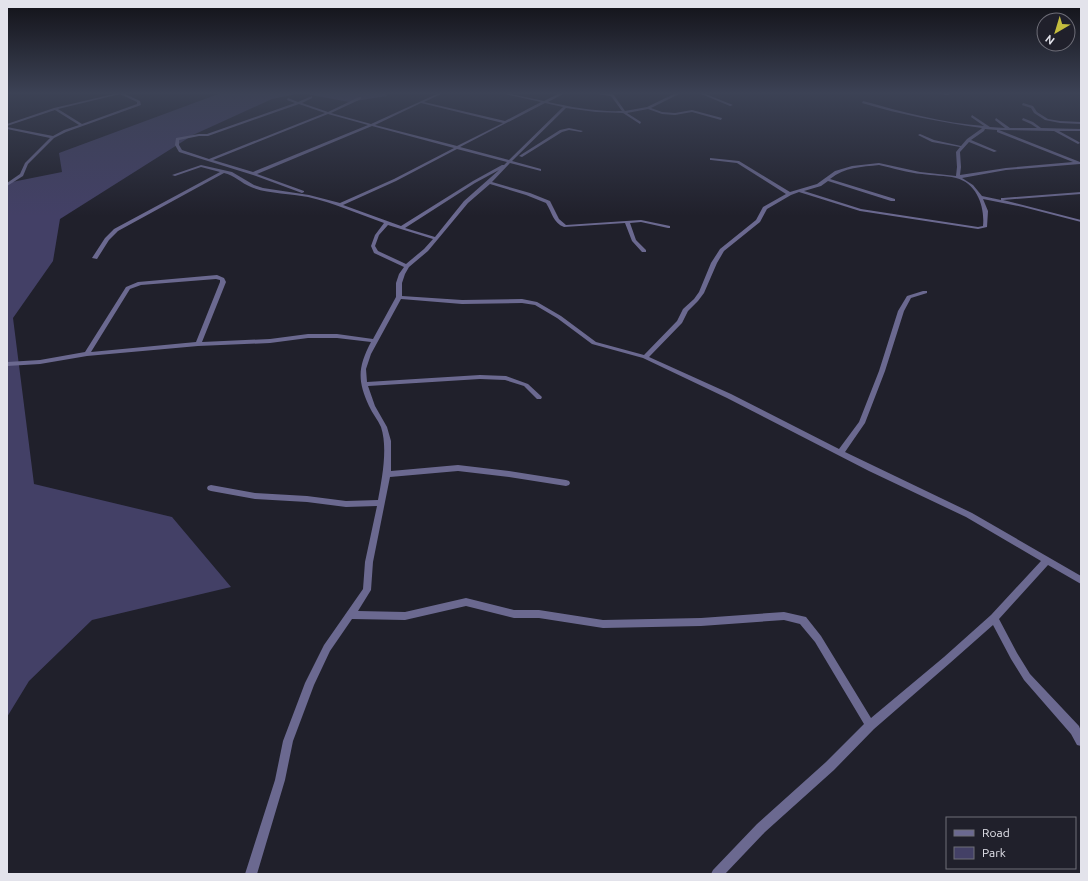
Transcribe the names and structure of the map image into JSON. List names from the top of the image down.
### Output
{
  "legend": ["Road", "Park"],
  "north": "bottom left"
}
